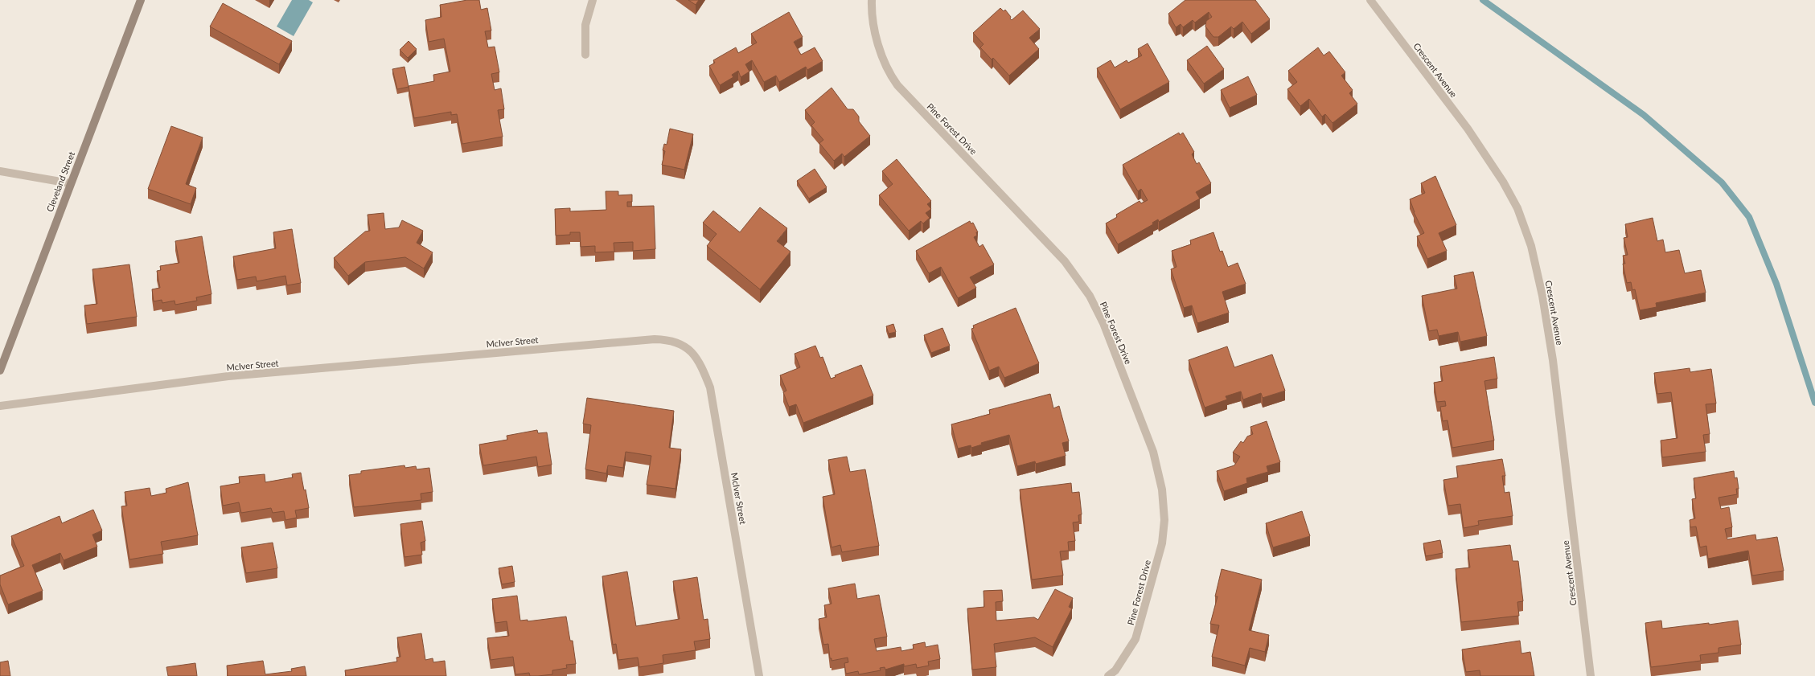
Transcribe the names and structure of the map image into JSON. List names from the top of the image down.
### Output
{
  "streets": {
    "street": [
      "Crescent Avenue",
      "Pine Forest Drive",
      "Cleveland Street",
      "McIver Street"
    ]
  }
}
